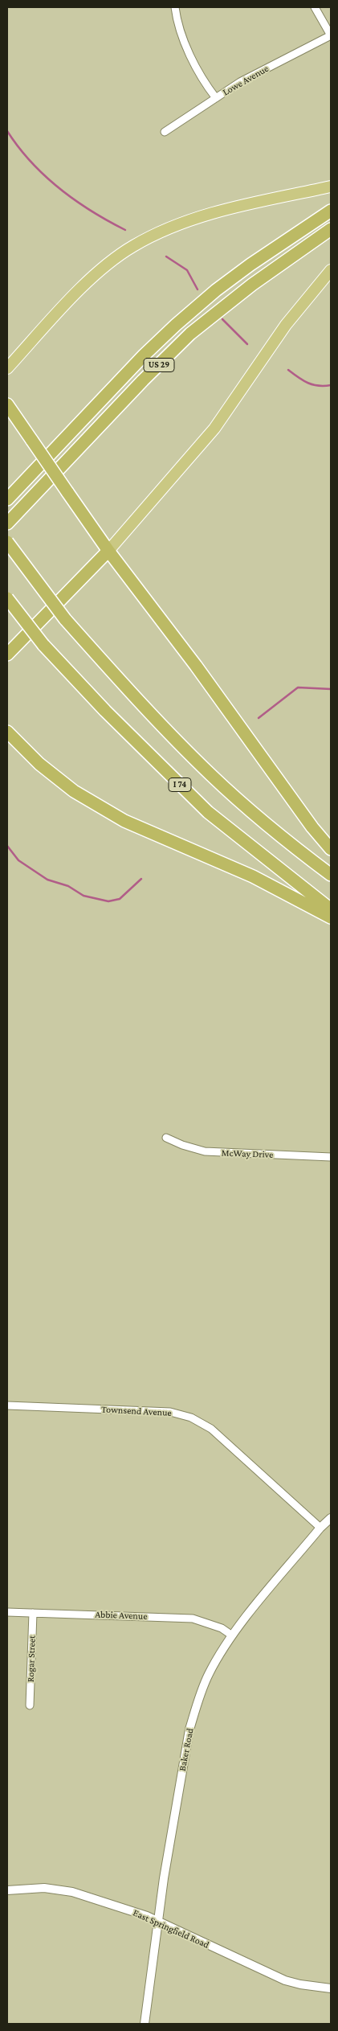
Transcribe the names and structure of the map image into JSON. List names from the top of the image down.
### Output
{
  "streets": {
    "highway": ["US 29", "I 74"],
    "street": [
      "Lowe Avenue",
      "McWay Drive",
      "Townsend Avenue",
      "Abbie Avenue",
      "Rogar Street",
      "Baker Road",
      "East Springfield Road"
    ]
  },
  "crossings": [
    ["Townsend Avenue", "Baker Road"],
    ["Abbie Avenue", "Rogar Street"],
    ["Abbie Avenue", "Baker Road"],
    ["Baker Road", "East Springfield Road"]
  ]
}
